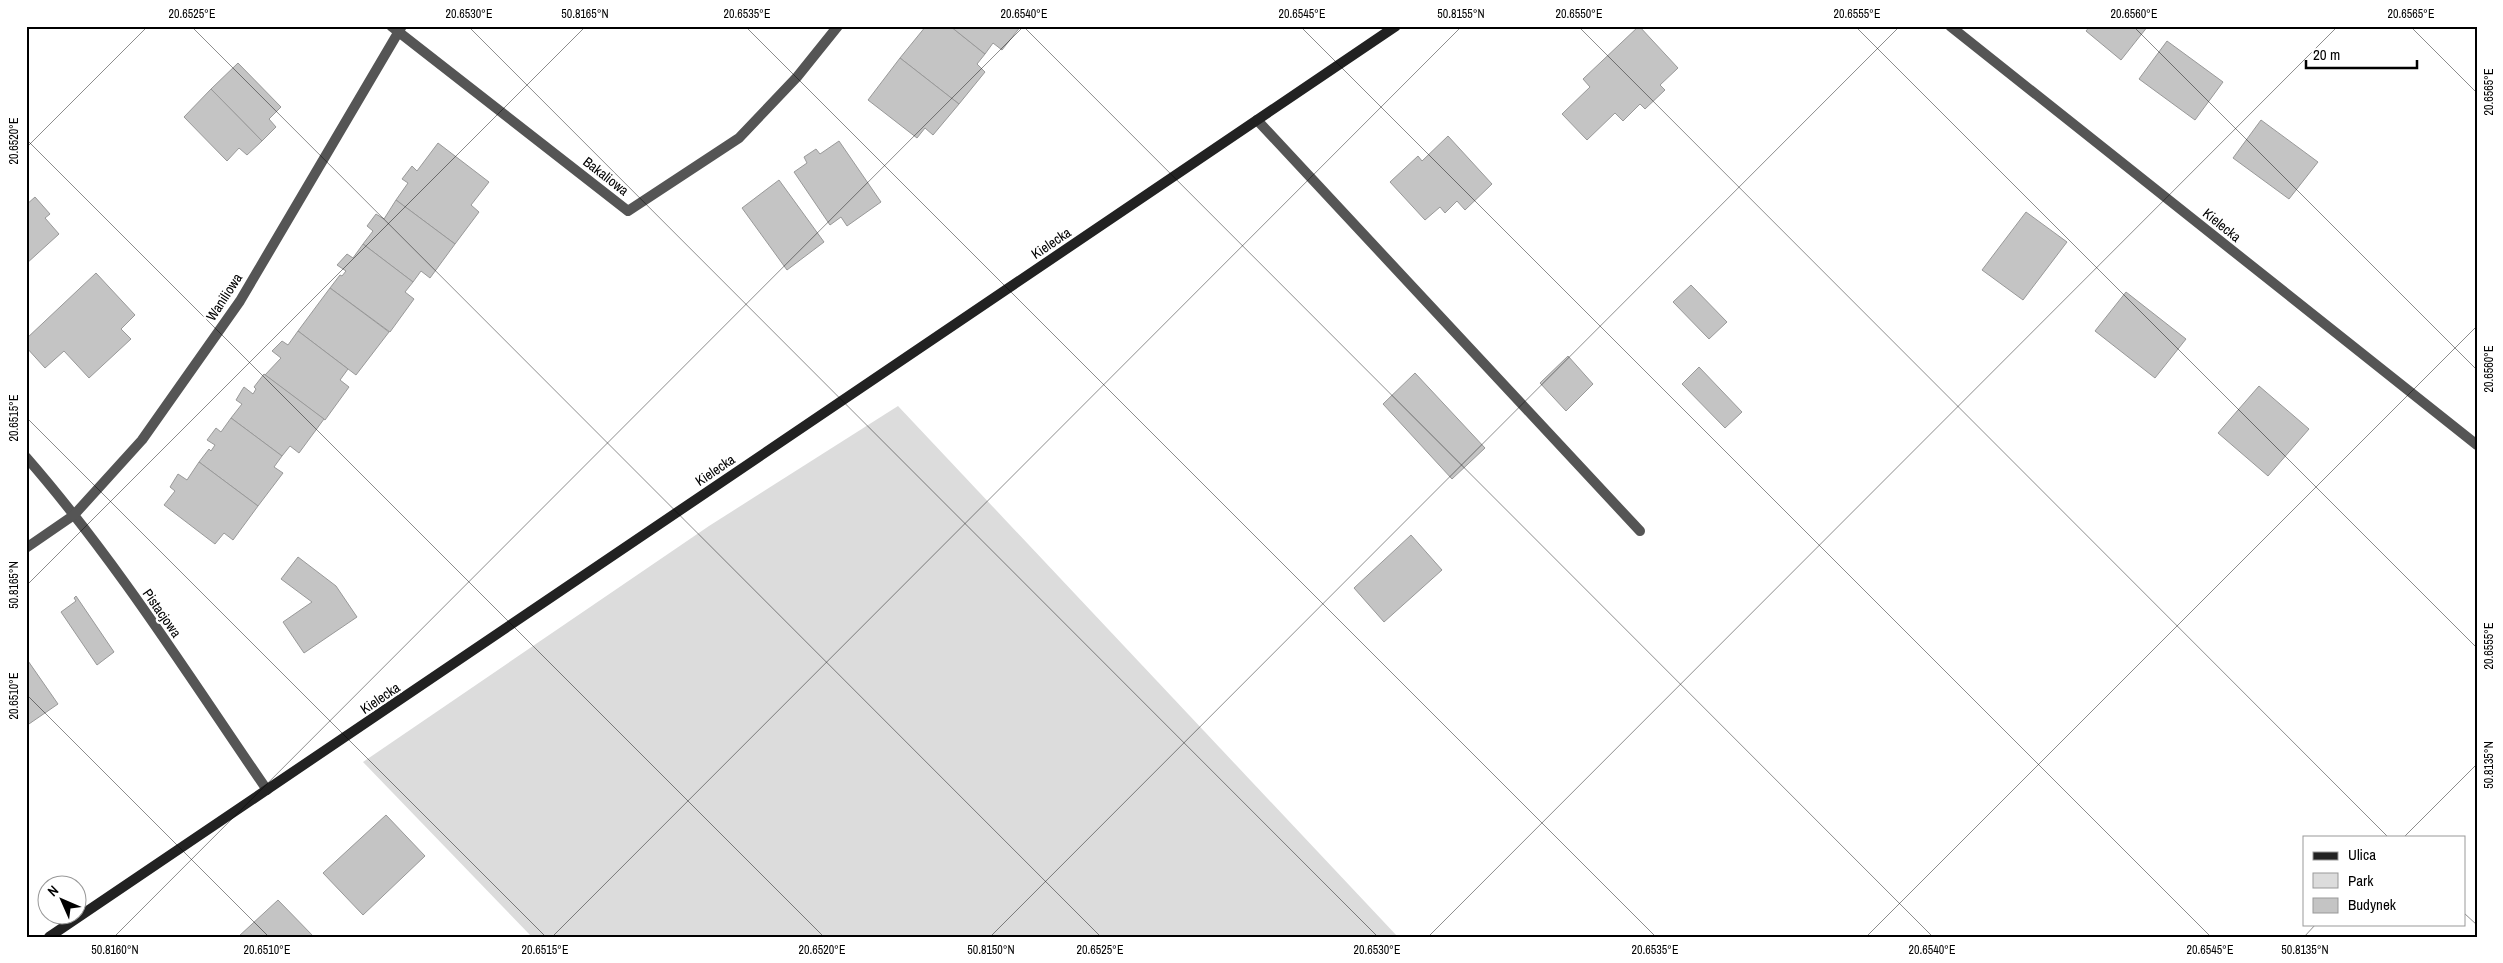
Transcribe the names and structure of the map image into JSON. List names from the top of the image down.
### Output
{
  "streets": {
    "street": [
      "Bakaliowa",
      "Kielecka",
      "Waniliowa",
      "Pistacjowa"
    ]
  },
  "crossings": [
    ["Bakaliowa", "Waniliowa"],
    ["Kielecka", "Pistacjowa"],
    ["Waniliowa", "Pistacjowa"]
  ],
  "legend": ["Ulica", "Park", "Budynek"],
  "scale_bar": "20 m",
  "north": "top left",
  "coordinates": [
    "20.6525°E",
    "20.6530°E",
    "50.8165°N",
    "20.6535°E",
    "20.6540°E",
    "20.6545°E",
    "50.8155°N",
    "20.6550°E",
    "20.6555°E",
    "20.6560°E",
    "20.6565°E",
    "20.6520°E",
    "20.6515°E",
    "20.6510°E",
    "50.8135°N",
    "50.8160°N",
    "50.8150°N"
  ]
}
